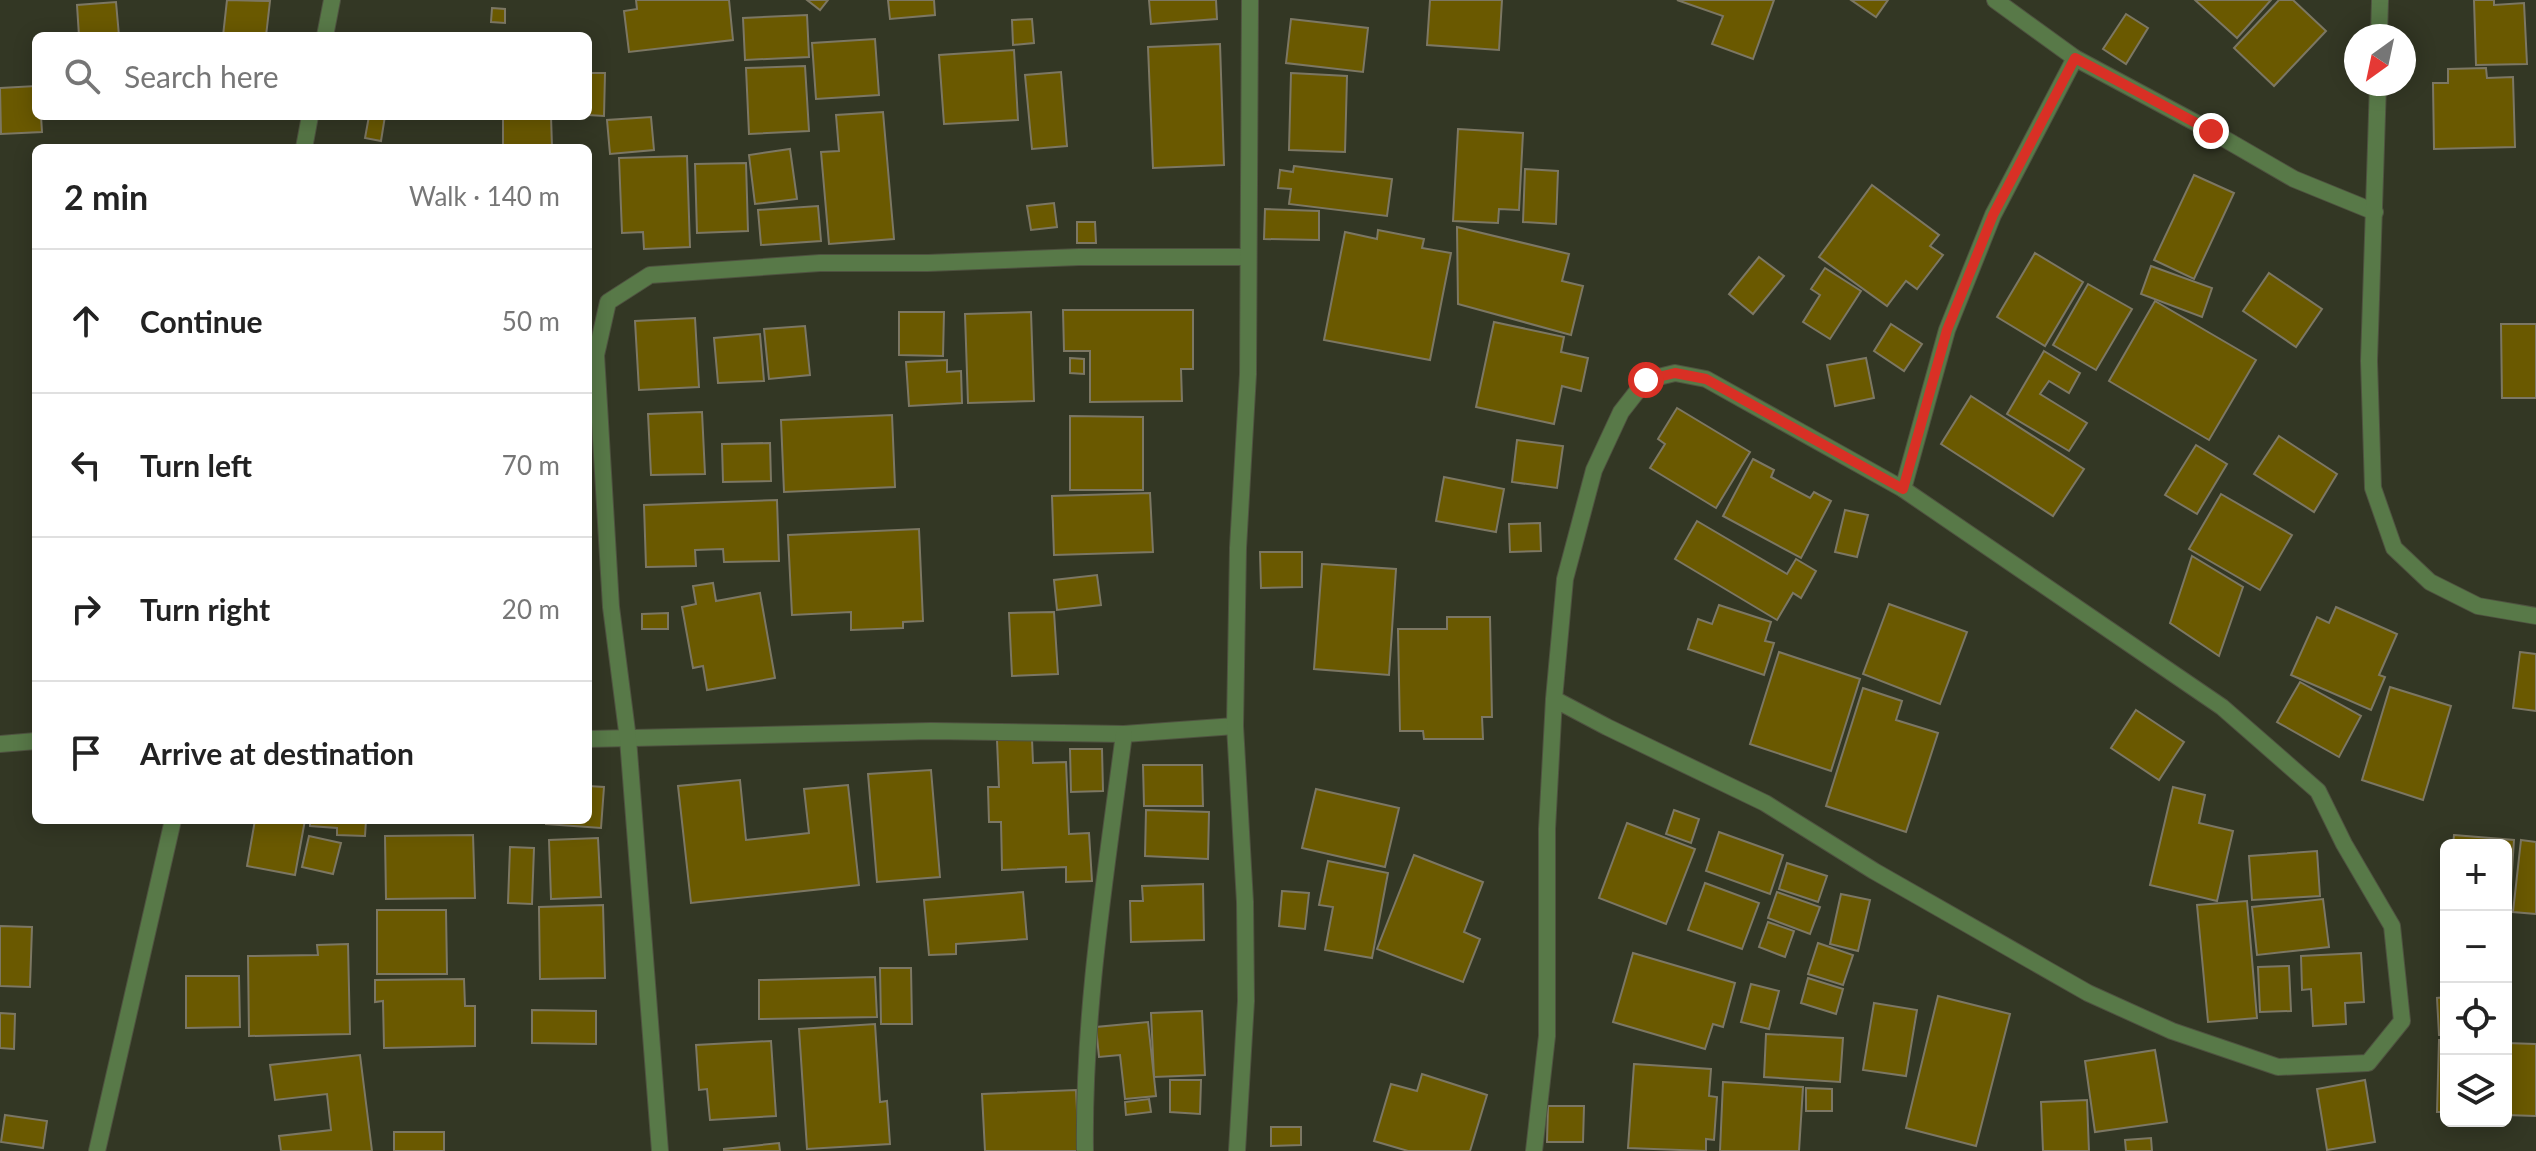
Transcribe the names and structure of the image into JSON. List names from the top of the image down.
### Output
{
  "north": "bottom left",
  "page": {
    "search": "Search here",
    "heading": ["2 min", "Walk · 140 m"],
    "list": [
      ["Continue", "50 m"],
      ["Turn left", "70 m"],
      ["Turn right", "20 m"],
      "Arrive at destination"
    ],
    "map_buttons": ["+", "−"]
  }
}
